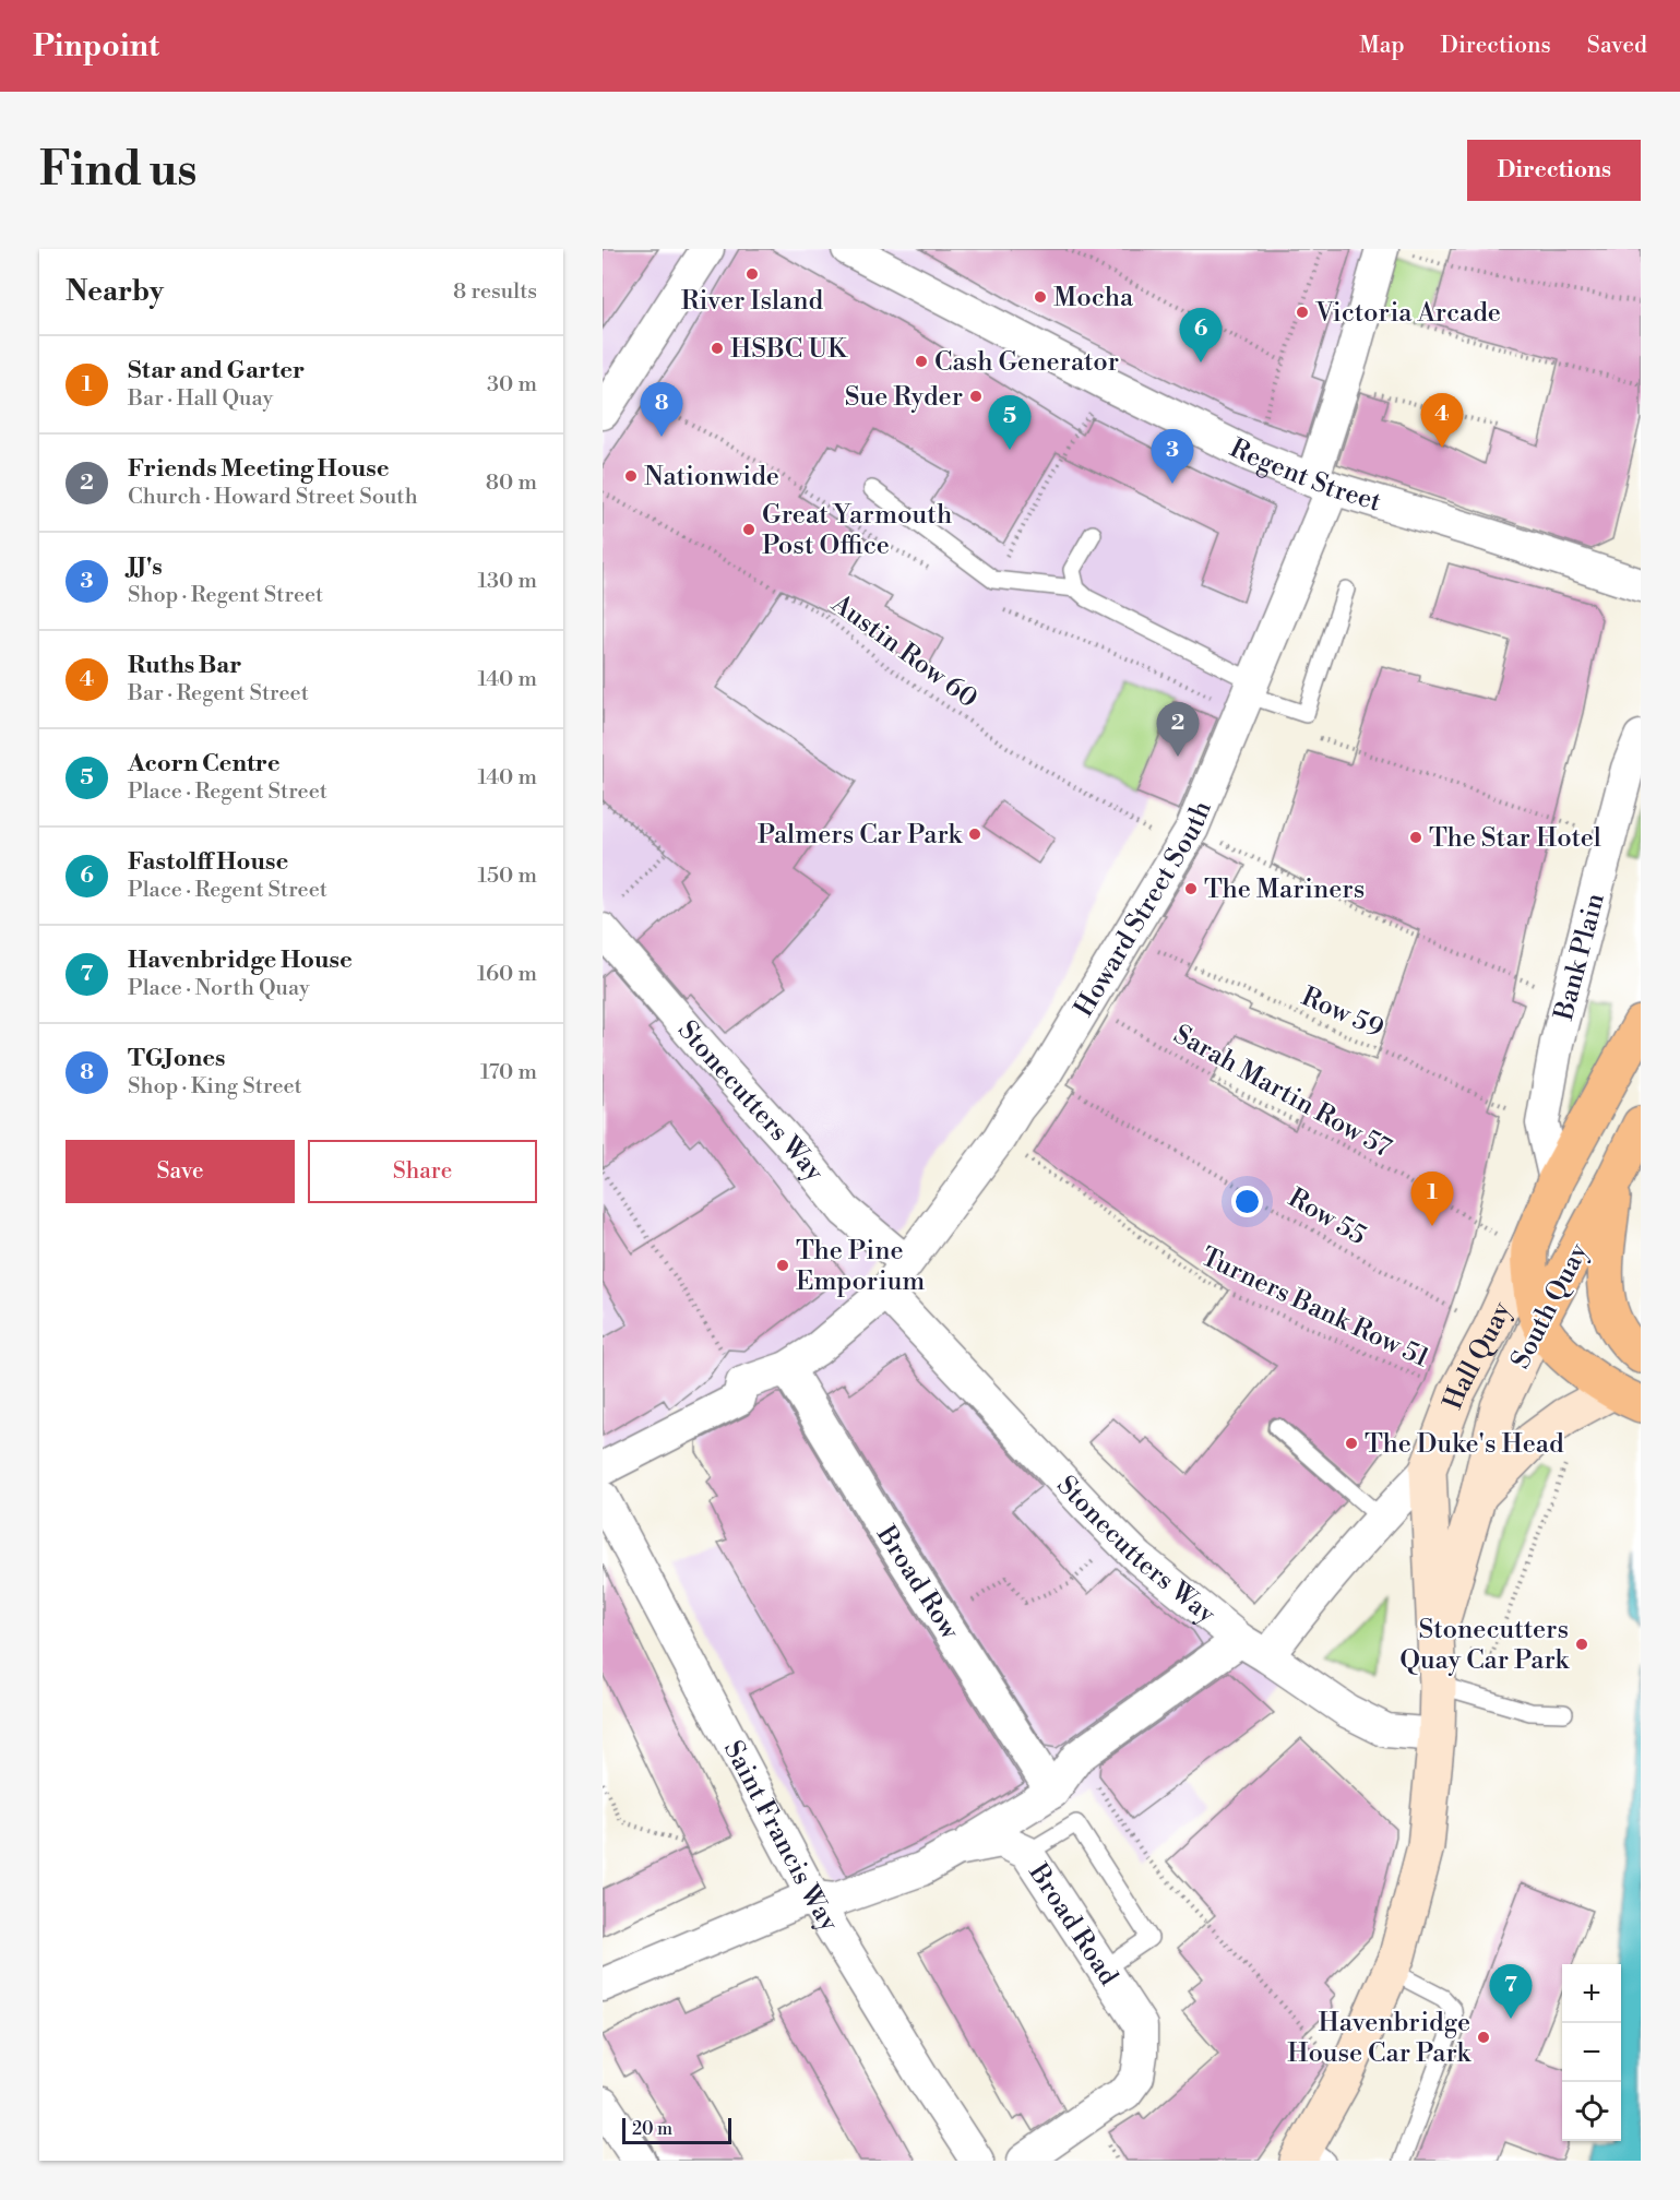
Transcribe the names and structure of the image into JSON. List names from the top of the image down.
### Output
{
  "streets": {
    "main road": ["South Quay", "Hall Quay"],
    "street": [
      "Regent Street",
      "Howard Street South",
      "Bank Plain",
      "Stonecutters Way",
      "Broad Row",
      "Saint Francis Way",
      "Broad Road"
    ],
    "path": [
      "Austin Row 60",
      "Row 59",
      "Sarah Martin Row 57",
      "Row 55",
      "Turners Bank Row 51"
    ]
  },
  "crossings": [
    ["Regent Street", "Howard Street South"],
    ["Austin Row 60", "Howard Street South"],
    ["Austin Row 60", "Bank Plain"],
    ["Howard Street South", "Row 59"],
    ["Howard Street South", "Sarah Martin Row 57"],
    ["Howard Street South", "Stonecutters Way"],
    ["Howard Street South", "Row 55"],
    ["Howard Street South", "Turners Bank Row 51"],
    ["Howard Street South", "Broad Row"],
    ["Bank Plain", "Row 59"],
    ["Bank Plain", "South Quay"],
    ["Sarah Martin Row 57", "South Quay"],
    ["Sarah Martin Row 57", "Hall Quay"],
    ["Stonecutters Way", "Hall Quay"],
    ["Row 55", "Hall Quay"],
    ["South Quay", "Hall Quay"],
    ["Turners Bank Row 51", "Hall Quay"],
    ["Saint Francis Way", "Broad Road"]
  ],
  "places": [
    "River Island",
    "Mocha",
    "Victoria Arcade",
    "HSBC UK",
    "Cash Generator",
    "Sue Ryder",
    "Nationwide",
    "Great Yarmouth Post Office",
    "Palmers Car Park",
    "The Star Hotel",
    "The Mariners",
    "The Pine Emporium",
    "The Duke's Head",
    "Stonecutters Quay Car Park",
    "Havenbridge House Car Park"
  ],
  "scale_bar": "20 m",
  "page": {
    "header": "Pinpoint",
    "nav": ["Map", "Directions", "Saved"],
    "buttons": [
      "Directions",
      ["Save", "Share"]
    ],
    "title": "Find us",
    "heading": ["Nearby", "8 results"],
    "pins": [
      "6",
      "8",
      "4",
      "5",
      "3",
      "2",
      "1",
      "7"
    ],
    "list": [
      {
        "mark": "1",
        "name": "Star and Garter",
        "note": "Bar · Hall Quay",
        "value": "30 m"
      },
      {
        "mark": "2",
        "name": "Friends Meeting House",
        "note": "Church · Howard Street South",
        "value": "80 m"
      },
      {
        "mark": "3",
        "name": "JJ's",
        "note": "Shop · Regent Street",
        "value": "130 m"
      },
      {
        "mark": "4",
        "name": "Ruths Bar",
        "note": "Bar · Regent Street",
        "value": "140 m"
      },
      {
        "mark": "5",
        "name": "Acorn Centre",
        "note": "Place · Regent Street",
        "value": "140 m"
      },
      {
        "mark": "6",
        "name": "Fastolff House",
        "note": "Place · Regent Street",
        "value": "150 m"
      },
      {
        "mark": "7",
        "name": "Havenbridge House",
        "note": "Place · North Quay",
        "value": "160 m"
      },
      {
        "mark": "8",
        "name": "TGJones",
        "note": "Shop · King Street",
        "value": "170 m"
      }
    ],
    "map_buttons": ["+", "−"],
    "scale": "20 m"
  }
}
